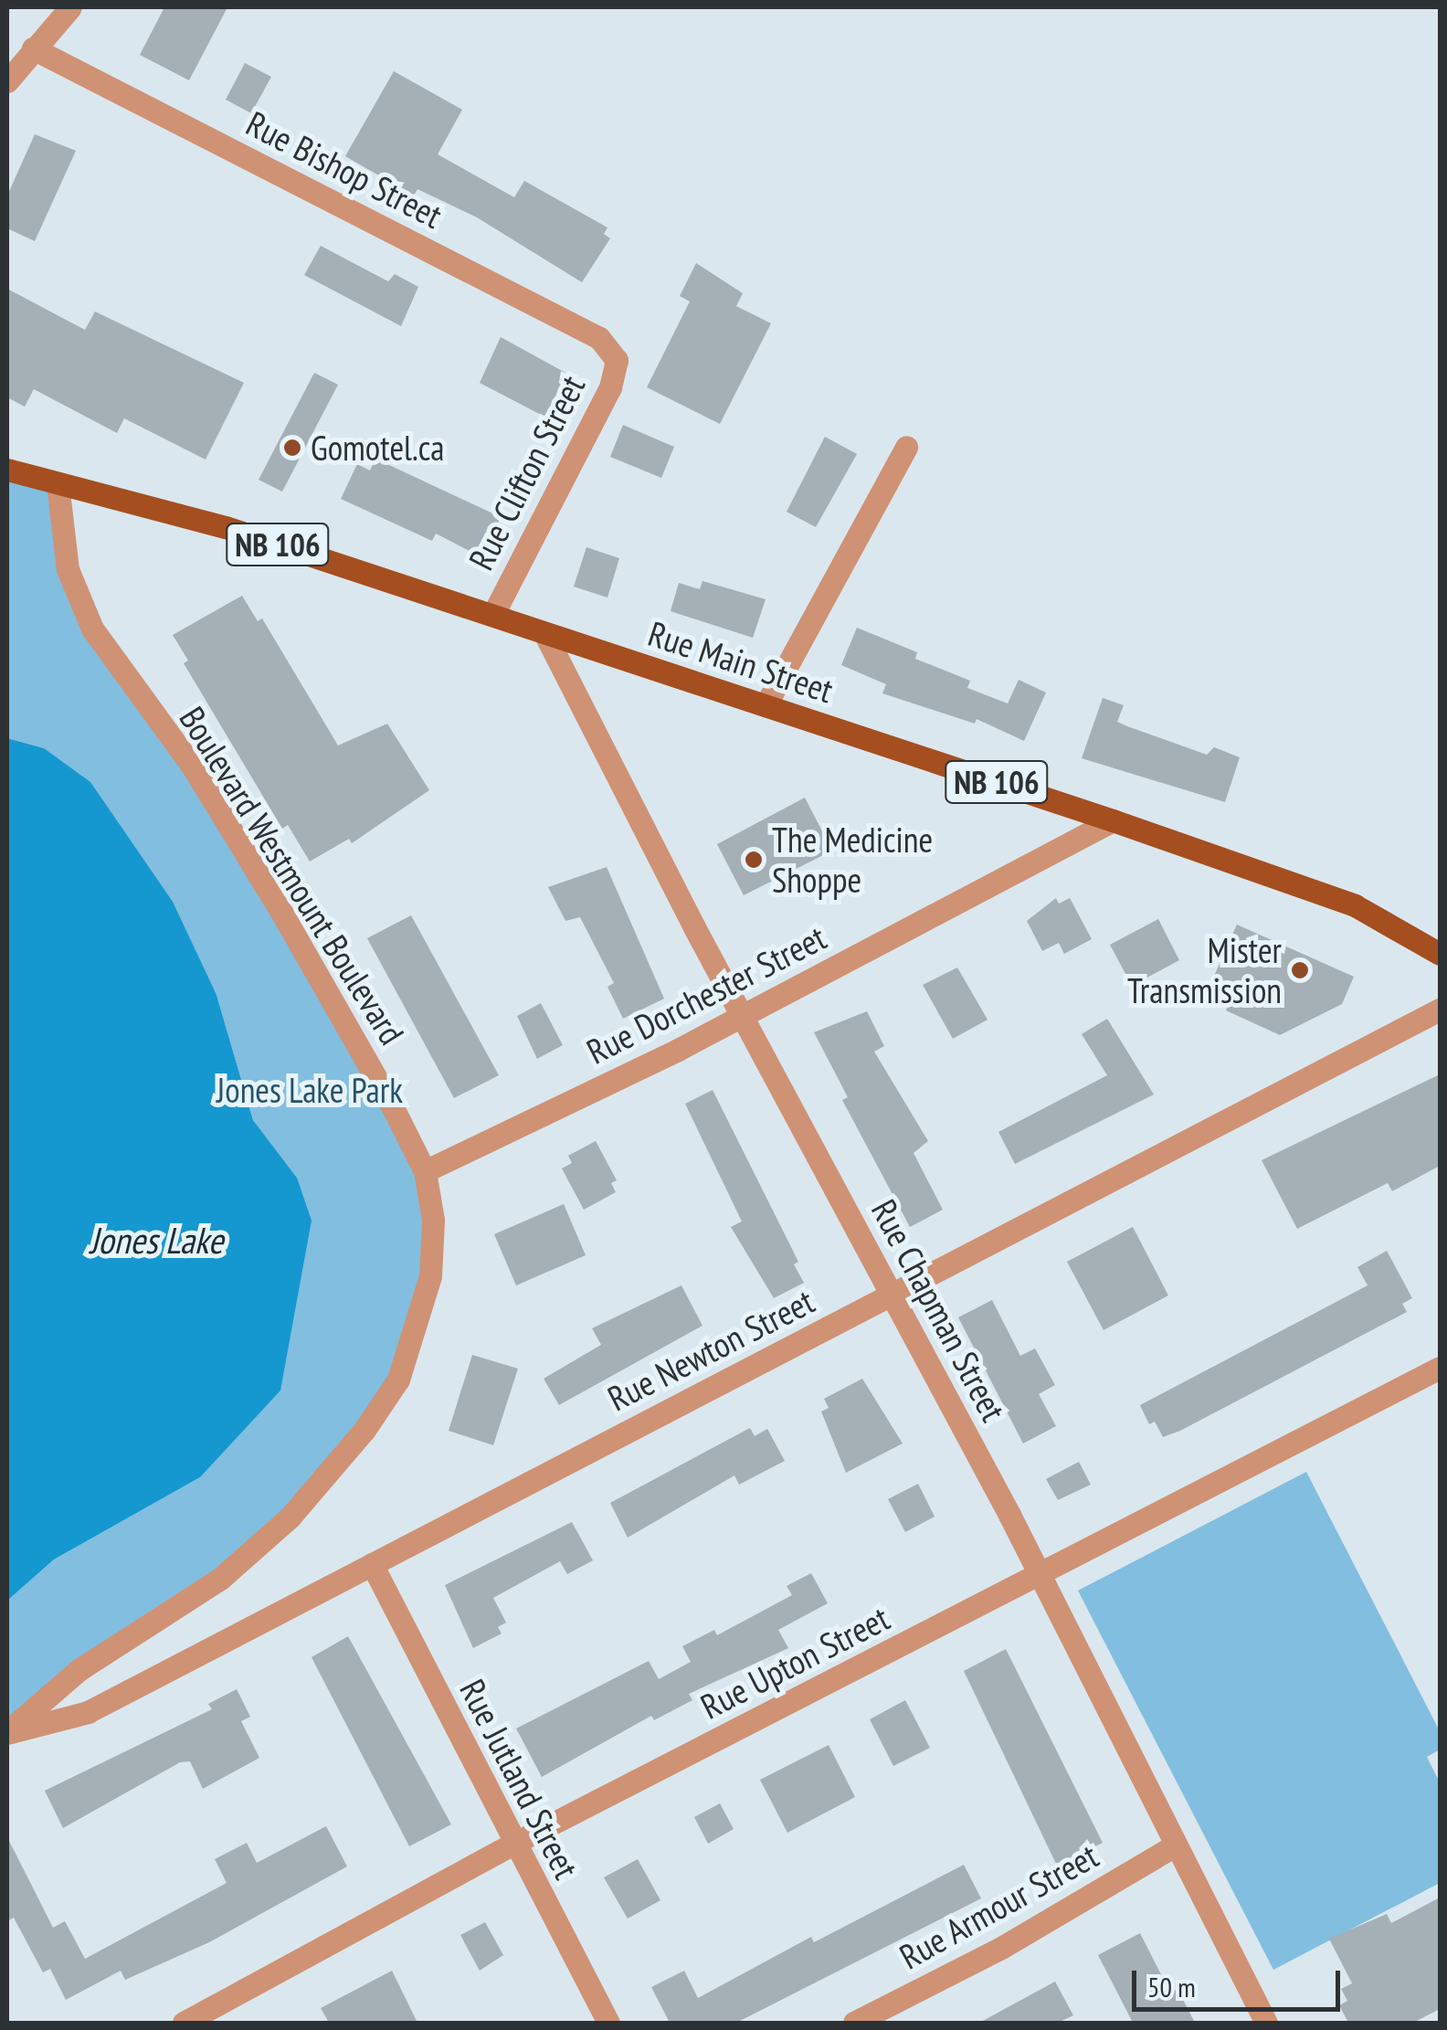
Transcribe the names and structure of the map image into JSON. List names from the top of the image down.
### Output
{
  "streets": {
    "main road": ["NB 106", "Rue Main Street"],
    "street": [
      "Rue Bishop Street",
      "Rue Clifton Street",
      "Boulevard Westmount Boulevard",
      "Rue Dorchester Street",
      "Rue Chapman Street",
      "Rue Newton Street",
      "Rue Upton Street",
      "Rue Jutland Street",
      "Rue Armour Street"
    ]
  },
  "crossings": [
    ["Rue Bishop Street", "Rue Clifton Street"],
    ["Rue Clifton Street", "Rue Main Street"],
    ["Rue Main Street", "Boulevard Westmount Boulevard"],
    ["Rue Main Street", "Rue Dorchester Street"],
    ["Rue Main Street", "Rue Chapman Street"],
    ["Boulevard Westmount Boulevard", "Rue Dorchester Street"],
    ["Boulevard Westmount Boulevard", "Rue Newton Street"],
    ["Rue Dorchester Street", "Rue Chapman Street"],
    ["Rue Chapman Street", "Rue Newton Street"],
    ["Rue Chapman Street", "Rue Upton Street"],
    ["Rue Chapman Street", "Rue Armour Street"],
    ["Rue Newton Street", "Rue Jutland Street"],
    ["Rue Upton Street", "Rue Jutland Street"]
  ],
  "water": ["Jones Lake"],
  "parks": ["Jones Lake Park"],
  "places": ["Gomotel.ca", "The Medicine Shoppe", "Mister Transmission"],
  "scale_bar": "50 m"
}
